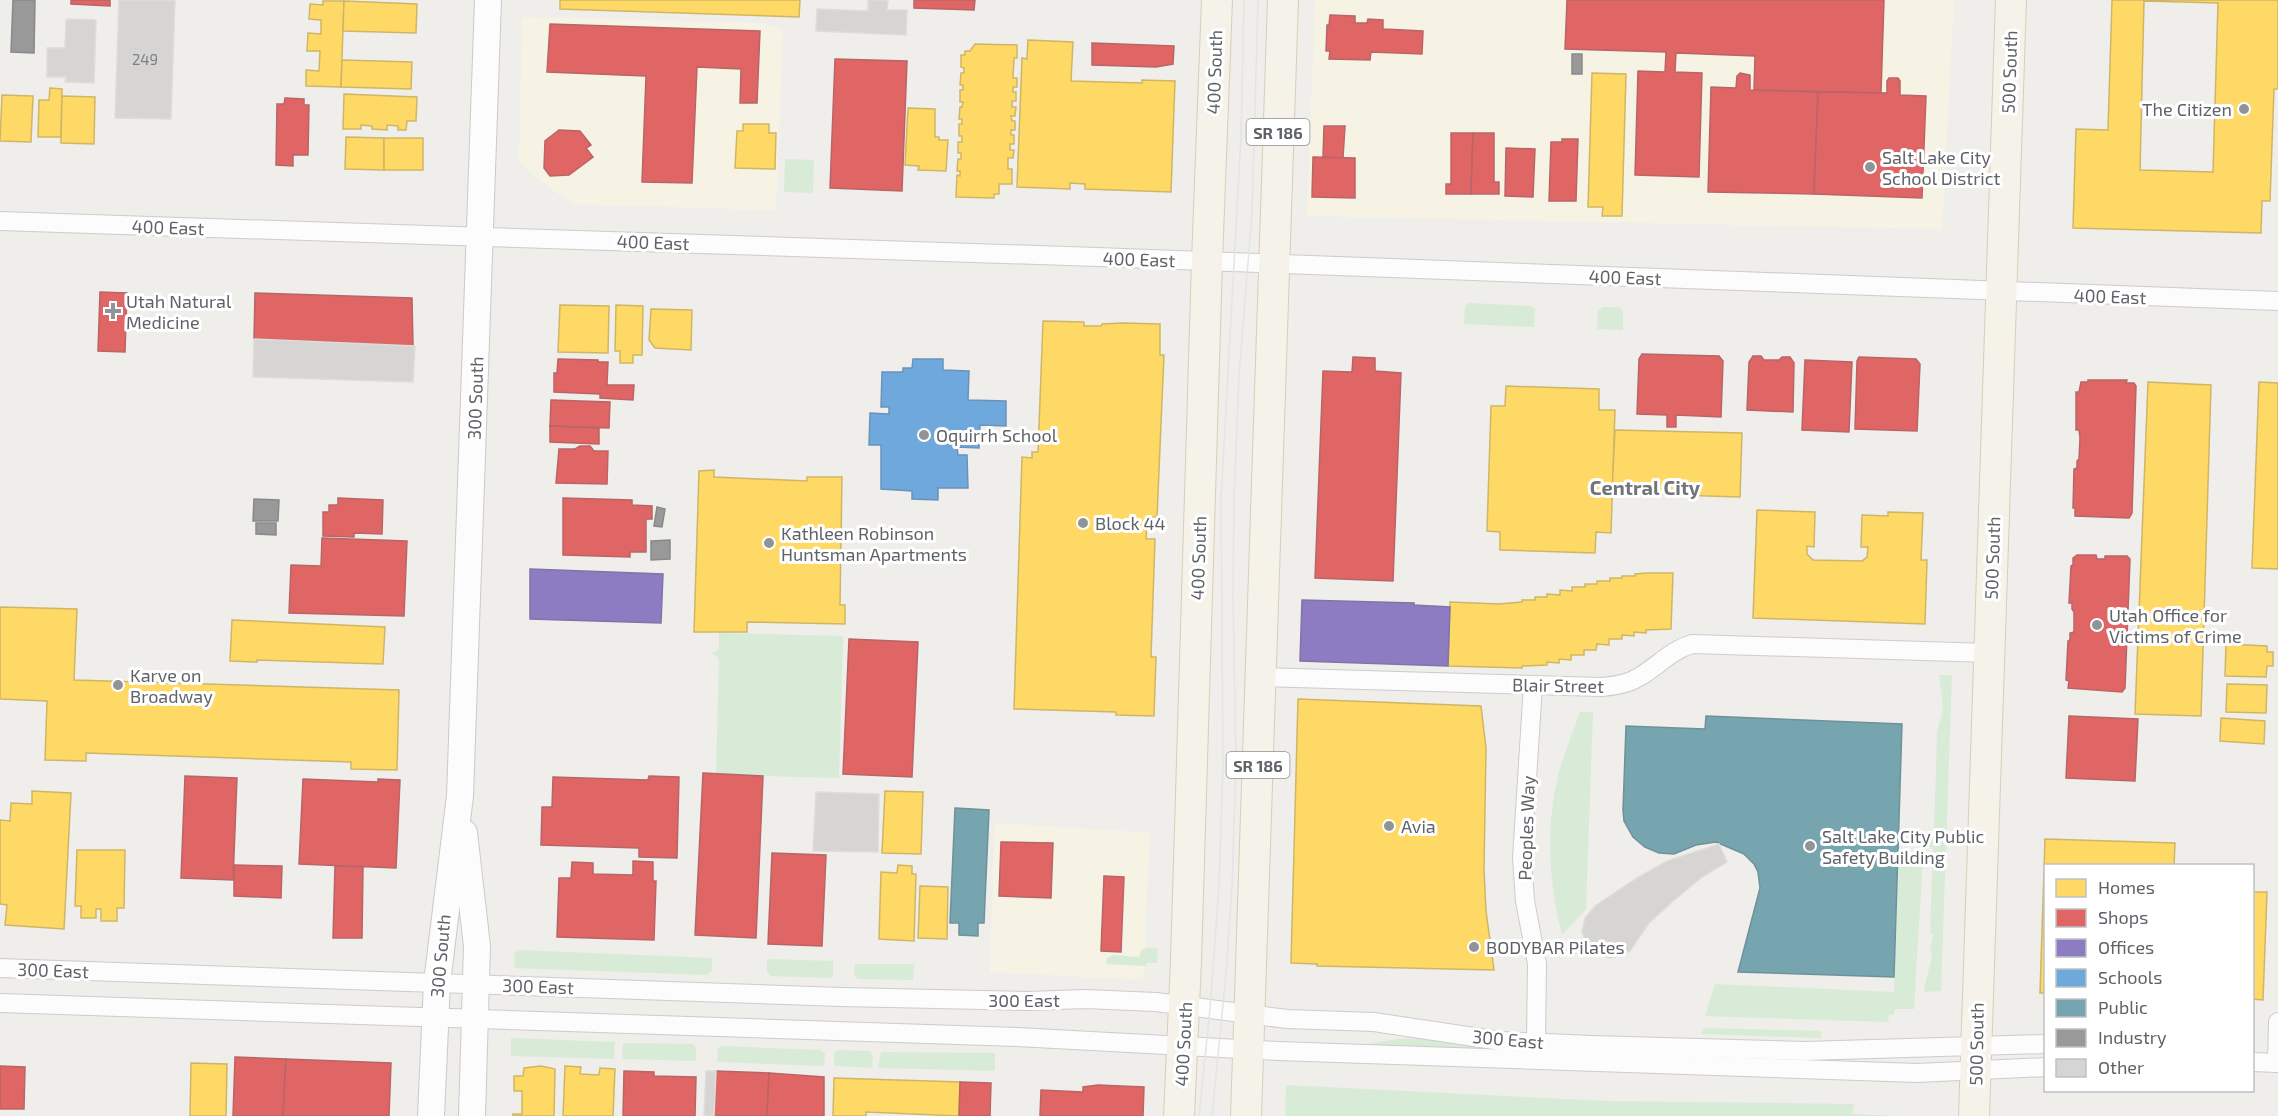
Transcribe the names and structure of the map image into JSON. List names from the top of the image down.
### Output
{
  "streets": {
    "main road": ["400 South", "500 South", "SR 186"],
    "street": [
      "400 East",
      "300 South",
      "Blair Street",
      "Peoples Way",
      "300 East"
    ]
  },
  "crossings": [
    ["400 South", "400 East"],
    ["400 South", "300 East"],
    ["500 South", "400 East"],
    ["500 South", "Blair Street"],
    ["500 South", "300 East"],
    ["SR 186", "400 East"],
    ["SR 186", "Blair Street"],
    ["SR 186", "300 East"],
    ["400 East", "300 South"],
    ["300 South", "300 East"],
    ["Blair Street", "Peoples Way"],
    ["Peoples Way", "300 East"]
  ],
  "districts": ["Central City"],
  "places": {
    "other": [
      "The Citizen",
      "Salt Lake City School District",
      "Oquirrh School",
      "Block 44",
      "Kathleen Robinson Huntsman Apartments",
      "Utah Office for Victims of Crime",
      "Karve on Broadway",
      "Avia",
      "Salt Lake City Public Safety Building",
      "BODYBAR Pilates"
    ],
    "health": ["Utah Natural Medicine"]
  },
  "house_numbers": ["249"],
  "legend": [
    "Homes",
    "Shops",
    "Offices",
    "Schools",
    "Public",
    "Industry",
    "Other"
  ]
}
